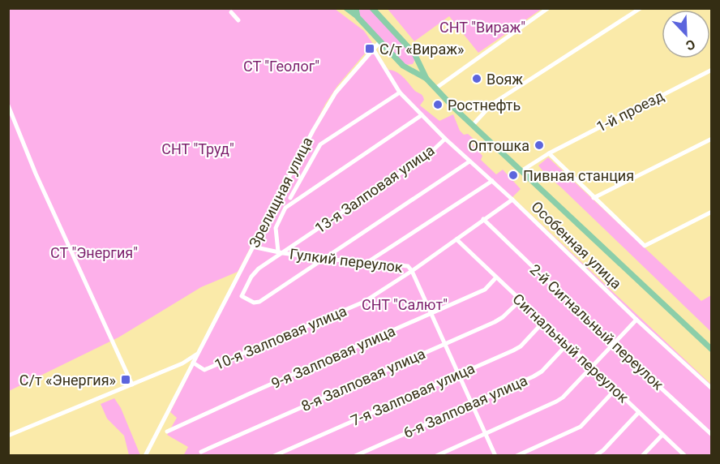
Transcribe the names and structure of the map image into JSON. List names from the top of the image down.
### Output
{
  "streets": {
    "street": [
      "1-й проезд",
      "13-я Залповая улица",
      "Зрелищная улица",
      "Особенная улица",
      "Гулкий переулок",
      "2-й Сигнальный переулок",
      "10-я Залповая улица",
      "Сигнальный переулок",
      "9-я Залповая улица",
      "8-я Залповая улица",
      "7-я Залповая улица",
      "6-я Залповая улица"
    ]
  },
  "crossings": [
    ["13-я Залповая улица", "Особенная улица"],
    ["13-я Залповая улица", "Гулкий переулок"],
    ["Зрелищная улица", "Особенная улица"],
    ["Зрелищная улица", "Гулкий переулок"],
    ["Зрелищная улица", "10-я Залповая улица"],
    ["Особенная улица", "10-я Залповая улица"],
    ["Гулкий переулок", "10-я Залповая улица"],
    ["Гулкий переулок", "9-я Залповая улица"],
    ["Гулкий переулок", "8-я Залповая улица"],
    ["Гулкий переулок", "7-я Залповая улица"],
    ["Гулкий переулок", "6-я Залповая улица"],
    ["2-й Сигнальный переулок", "10-я Залповая улица"],
    ["10-я Залповая улица", "Сигнальный переулок"],
    ["Сигнальный переулок", "9-я Залповая улица"],
    ["Сигнальный переулок", "8-я Залповая улица"],
    ["Сигнальный переулок", "7-я Залповая улица"],
    ["Сигнальный переулок", "6-я Залповая улица"]
  ],
  "parks": [
    "СНТ \"Вираж\"",
    "СТ \"Геолог\"",
    "СНТ \"Труд\"",
    "СТ \"Энергия\"",
    "СНТ \"Салют\""
  ],
  "places": {
    "transit": ["С/т «Вираж»", "С/т «Энергия»"],
    "other": [
      "Вояж",
      "Ростнефть",
      "Оптошка",
      "Пивная станция"
    ]
  },
  "north": "bottom right"
}
